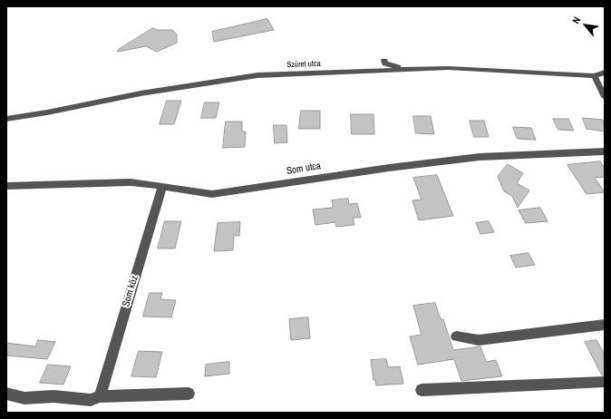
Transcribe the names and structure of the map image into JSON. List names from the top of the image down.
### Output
{
  "streets": {
    "street": ["Szüret utca", "Som utca", "Som köz"]
  },
  "crossings": [
    ["Som utca", "Som köz"]
  ],
  "north": "top left"
}
